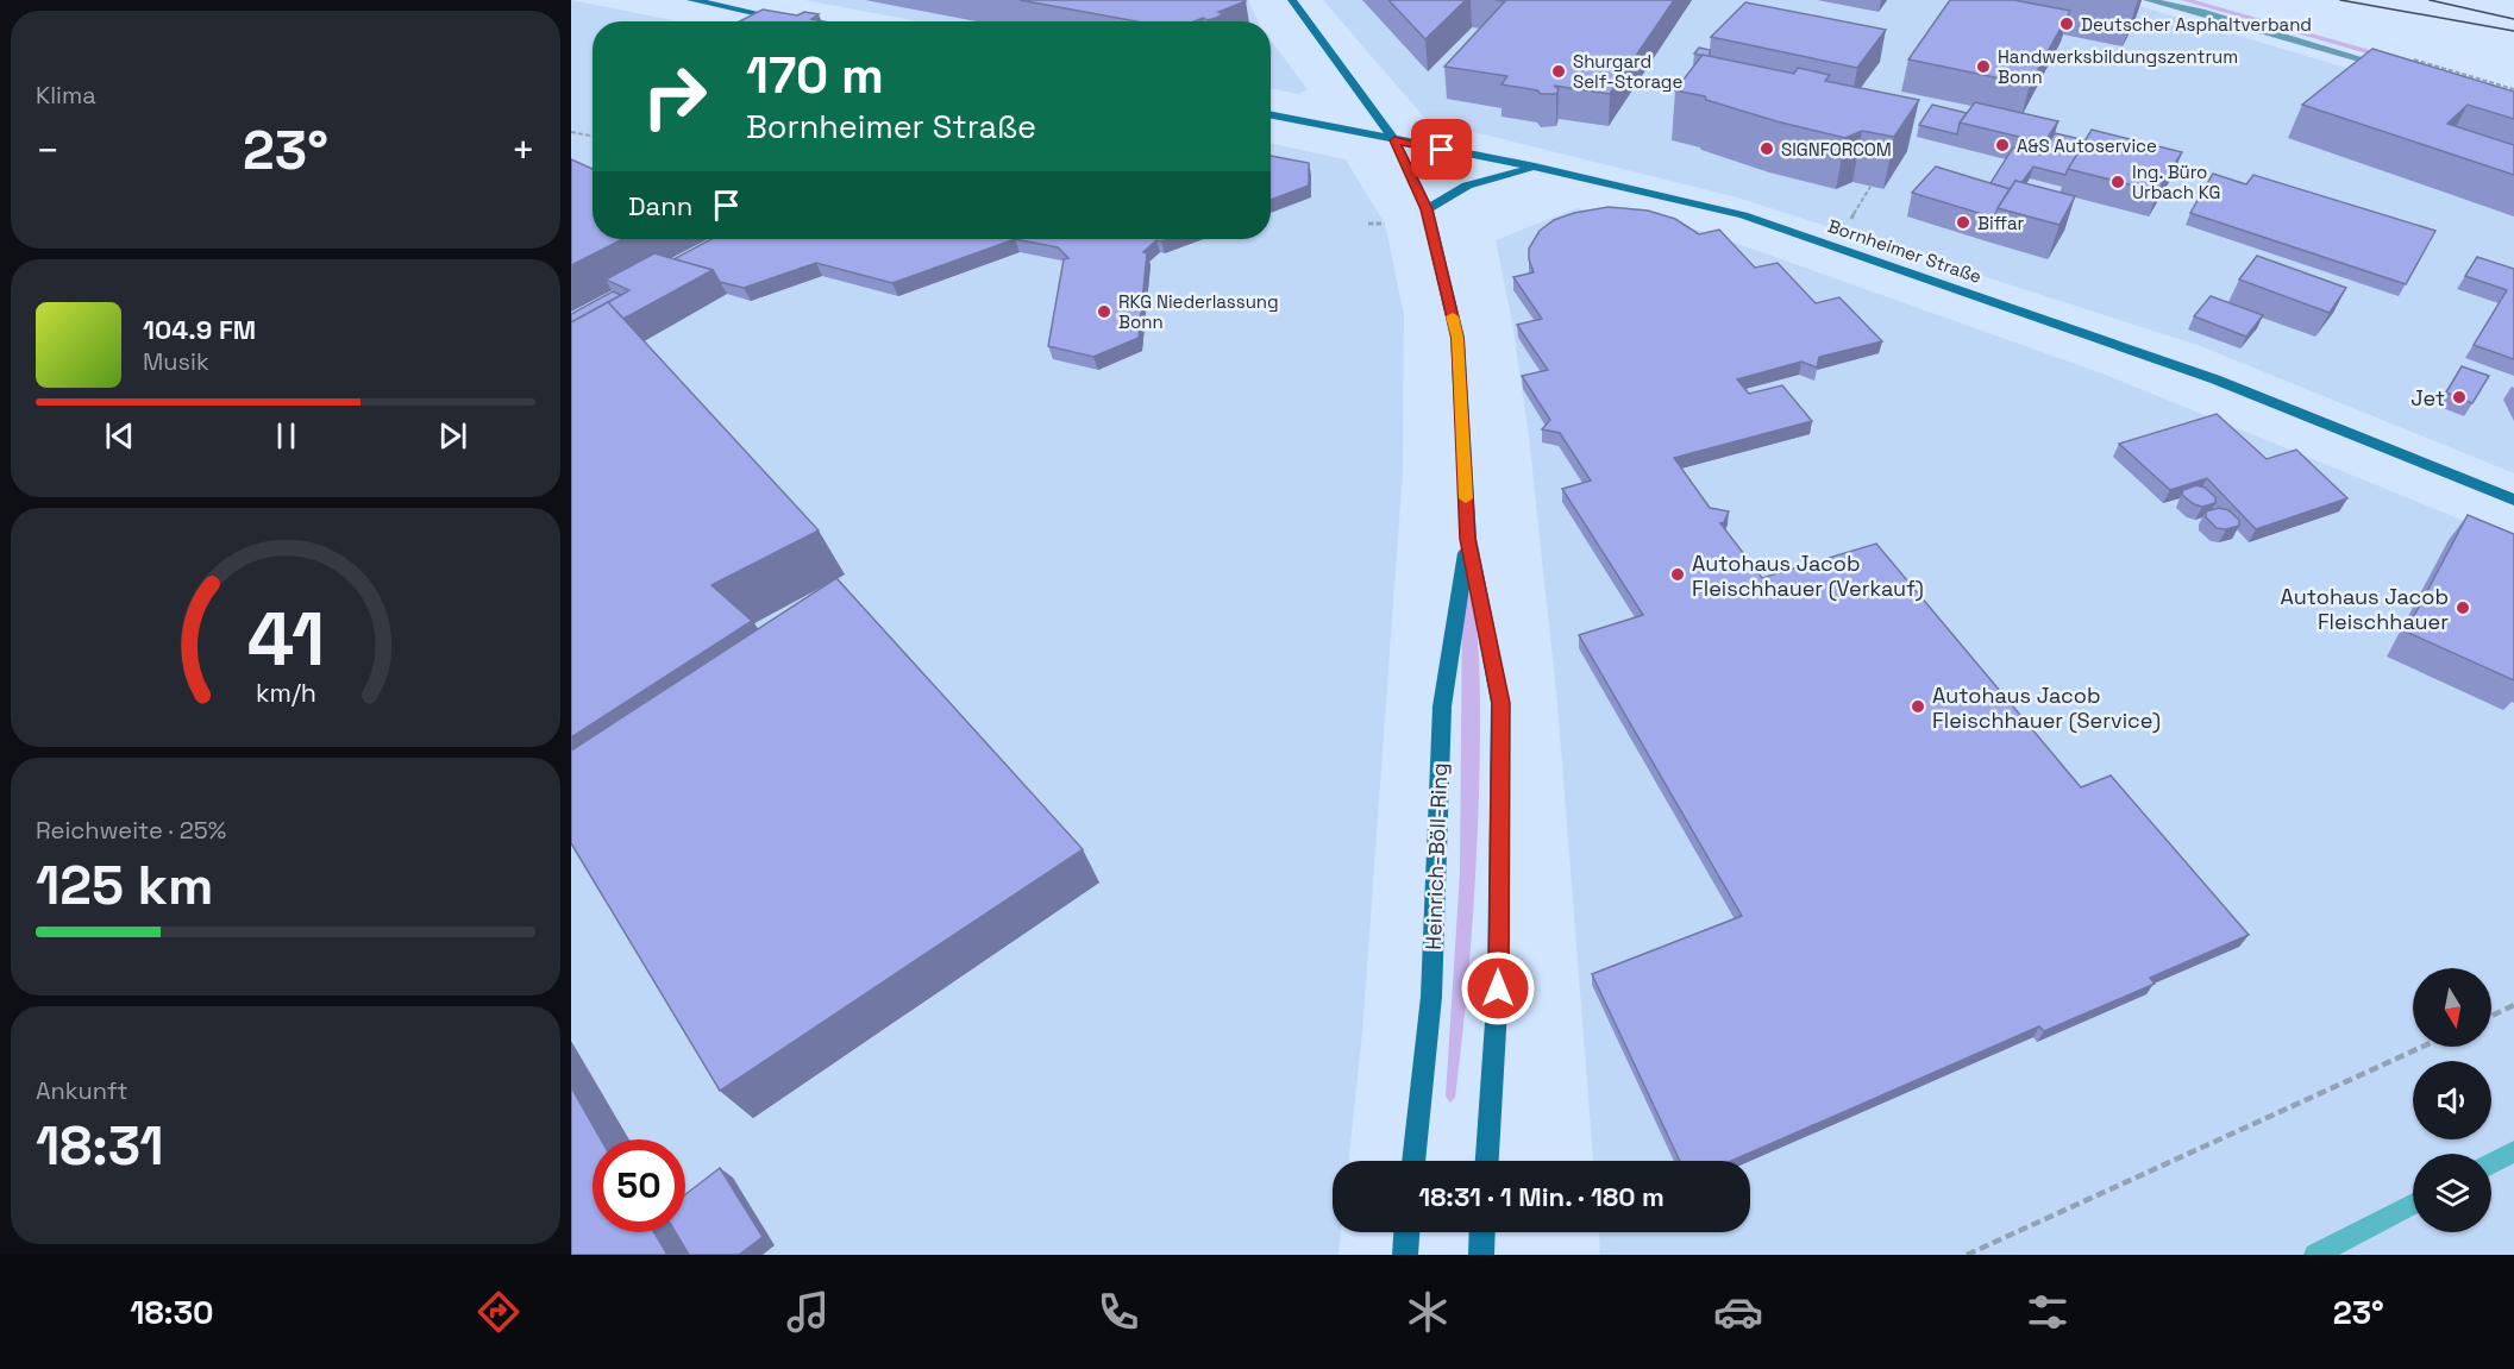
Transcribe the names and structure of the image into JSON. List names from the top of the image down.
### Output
{
  "streets": {
    "main road": ["Bornheimer Straße", "Heinrich-Böll-Ring"]
  },
  "crossings": [
    ["Bornheimer Straße", "Heinrich-Böll-Ring"]
  ],
  "places": [
    "Deutscher Asphaltverband",
    "Handwerksbildungszentrum Bonn",
    "Shurgard Self-Storage",
    "A&S Autoservice",
    "SIGNFORCOM",
    "Ing. Büro Urbach KG",
    "Biffar",
    "RKG Niederlassung Bonn",
    "Jet",
    "Autohaus Jacob Fleischhauer (Verkauf)",
    "Autohaus Jacob Fleischhauer",
    "Autohaus Jacob Fleischhauer (Service)"
  ],
  "north": "bottom",
  "page": {
    "tile": [
      "Klima",
      ["Reichweite · 25%", "125 km"],
      ["Ankunft", "18:31"]
    ],
    "turn": ["170 m", "Bornheimer Straße"],
    "heat": ["−", "23°", "+"],
    "then": "Dann",
    "song": ["104.9 FM", "Musik"],
    "limit": "50",
    "trip": "18:31 · 1 Min. · 180 m",
    "tabs": ["18:30", "23°"],
    "gauge": ["41", "km/h"]
  }
}
